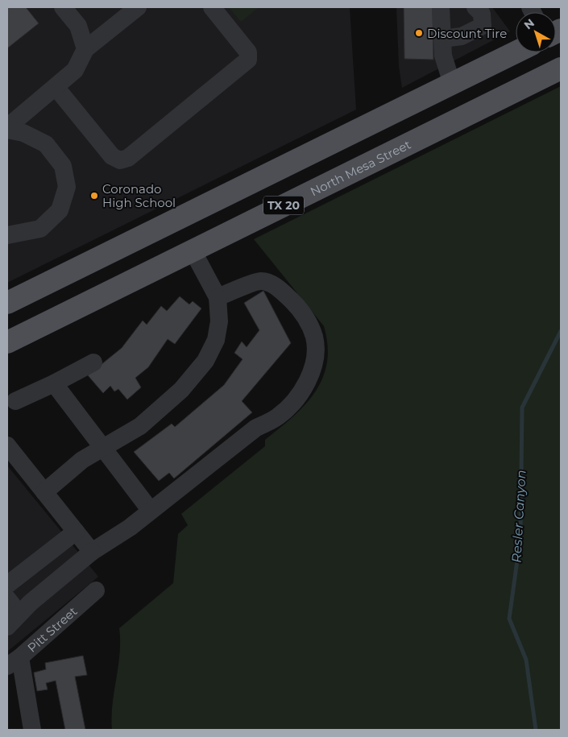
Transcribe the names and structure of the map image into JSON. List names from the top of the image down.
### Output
{
  "streets": {
    "main road": ["North Mesa Street", "TX 20"],
    "street": ["Pitt Street"]
  },
  "water": ["Resler Canyon"],
  "places": ["Discount Tire", "Coronado High School"],
  "north": "top left"
}
